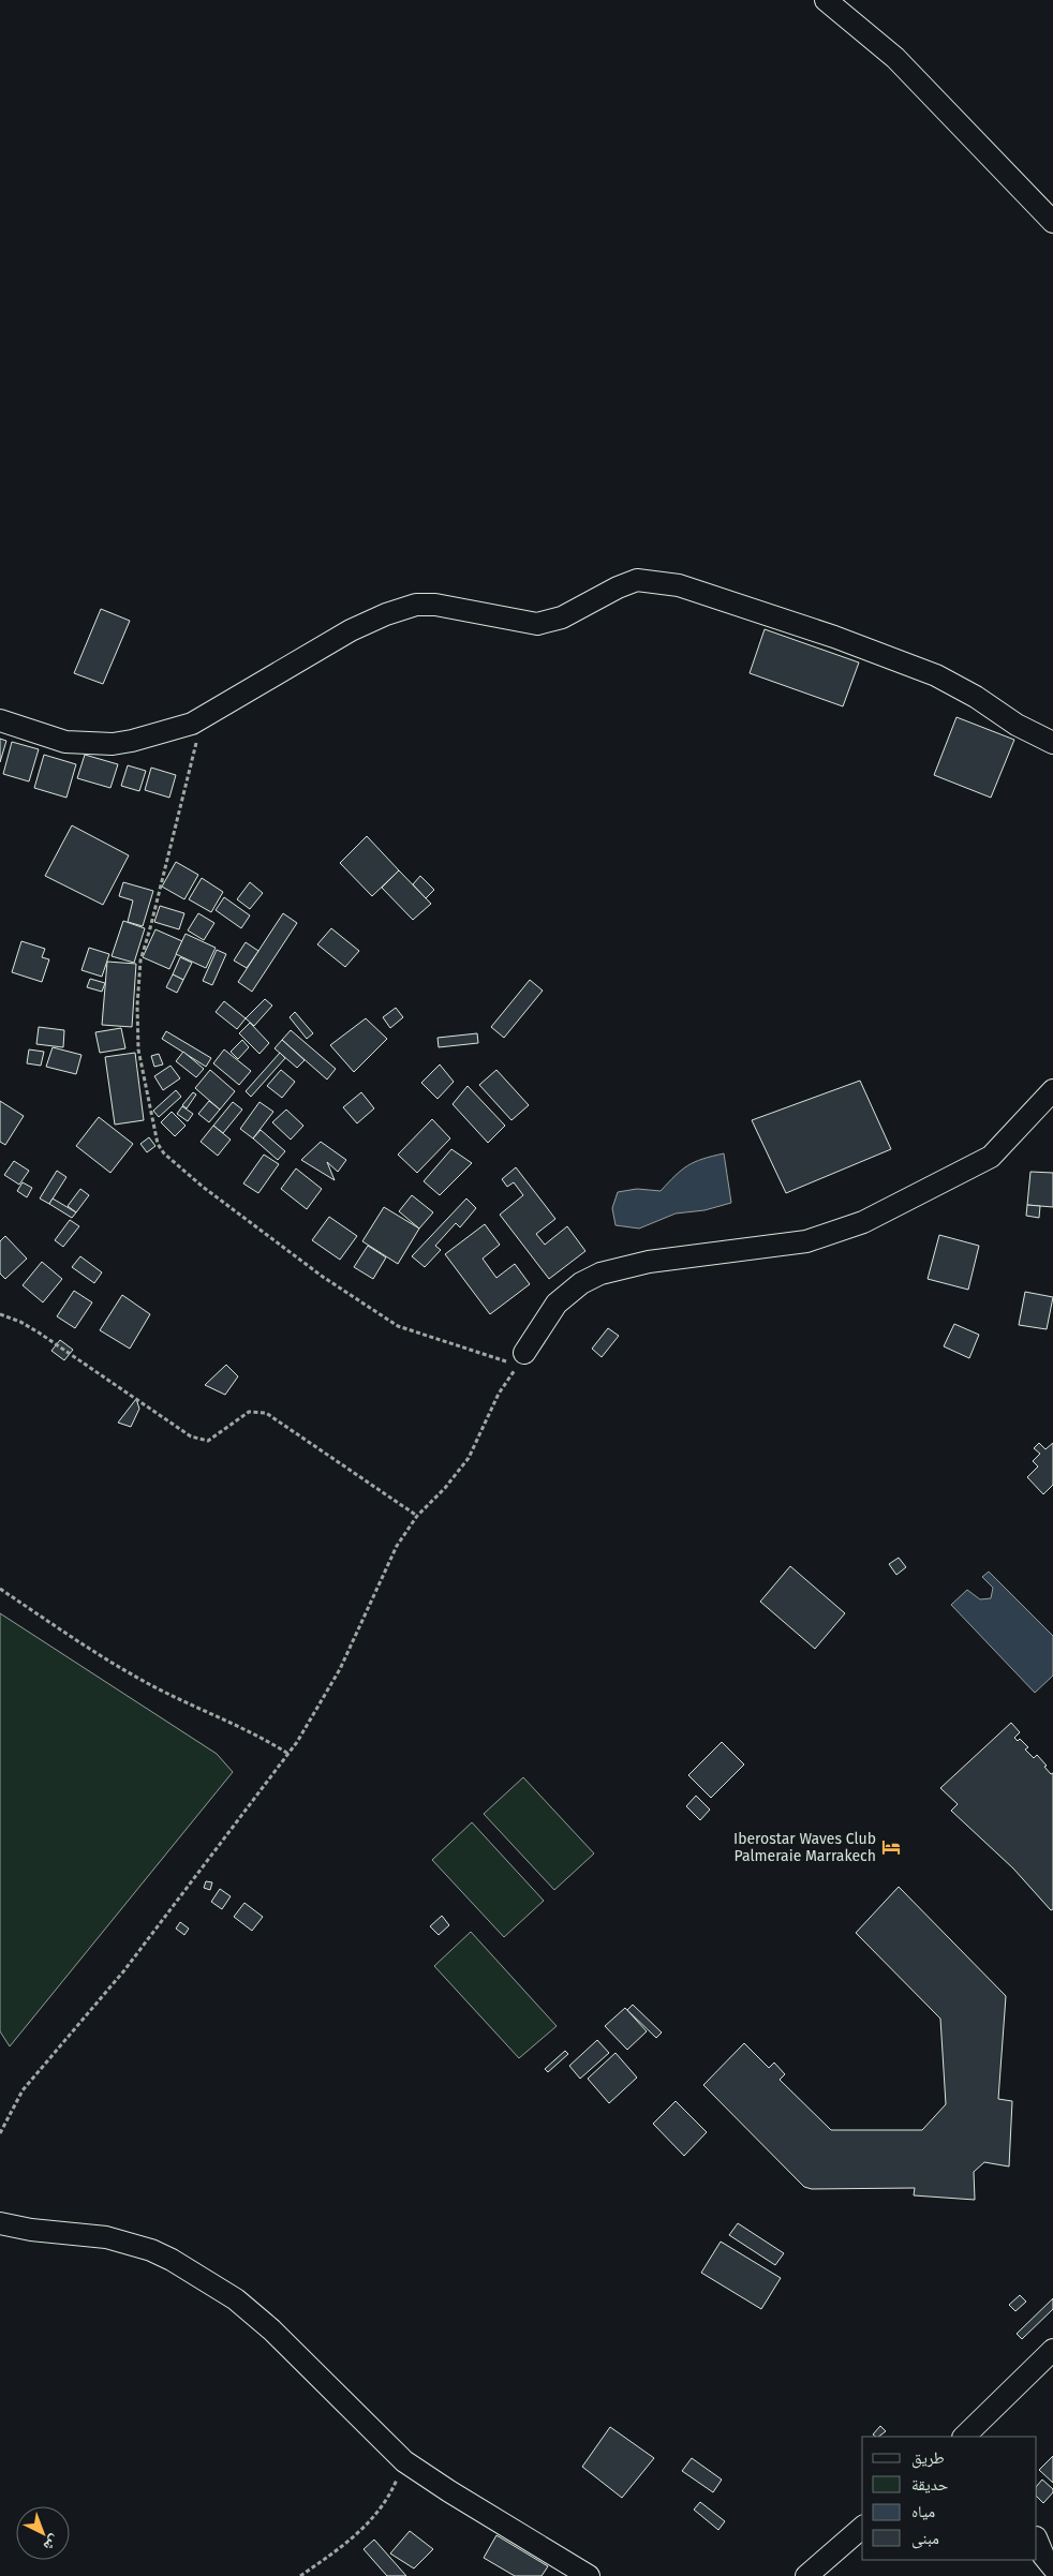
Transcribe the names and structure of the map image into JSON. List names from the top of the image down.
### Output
{
  "places": {
    "hotel": ["Iberostar Waves Club Palmeraie Marrakech"]
  },
  "legend": [
    "طريق",
    "حديقة",
    "مياه",
    "مبنى"
  ],
  "north": "bottom right"
}
